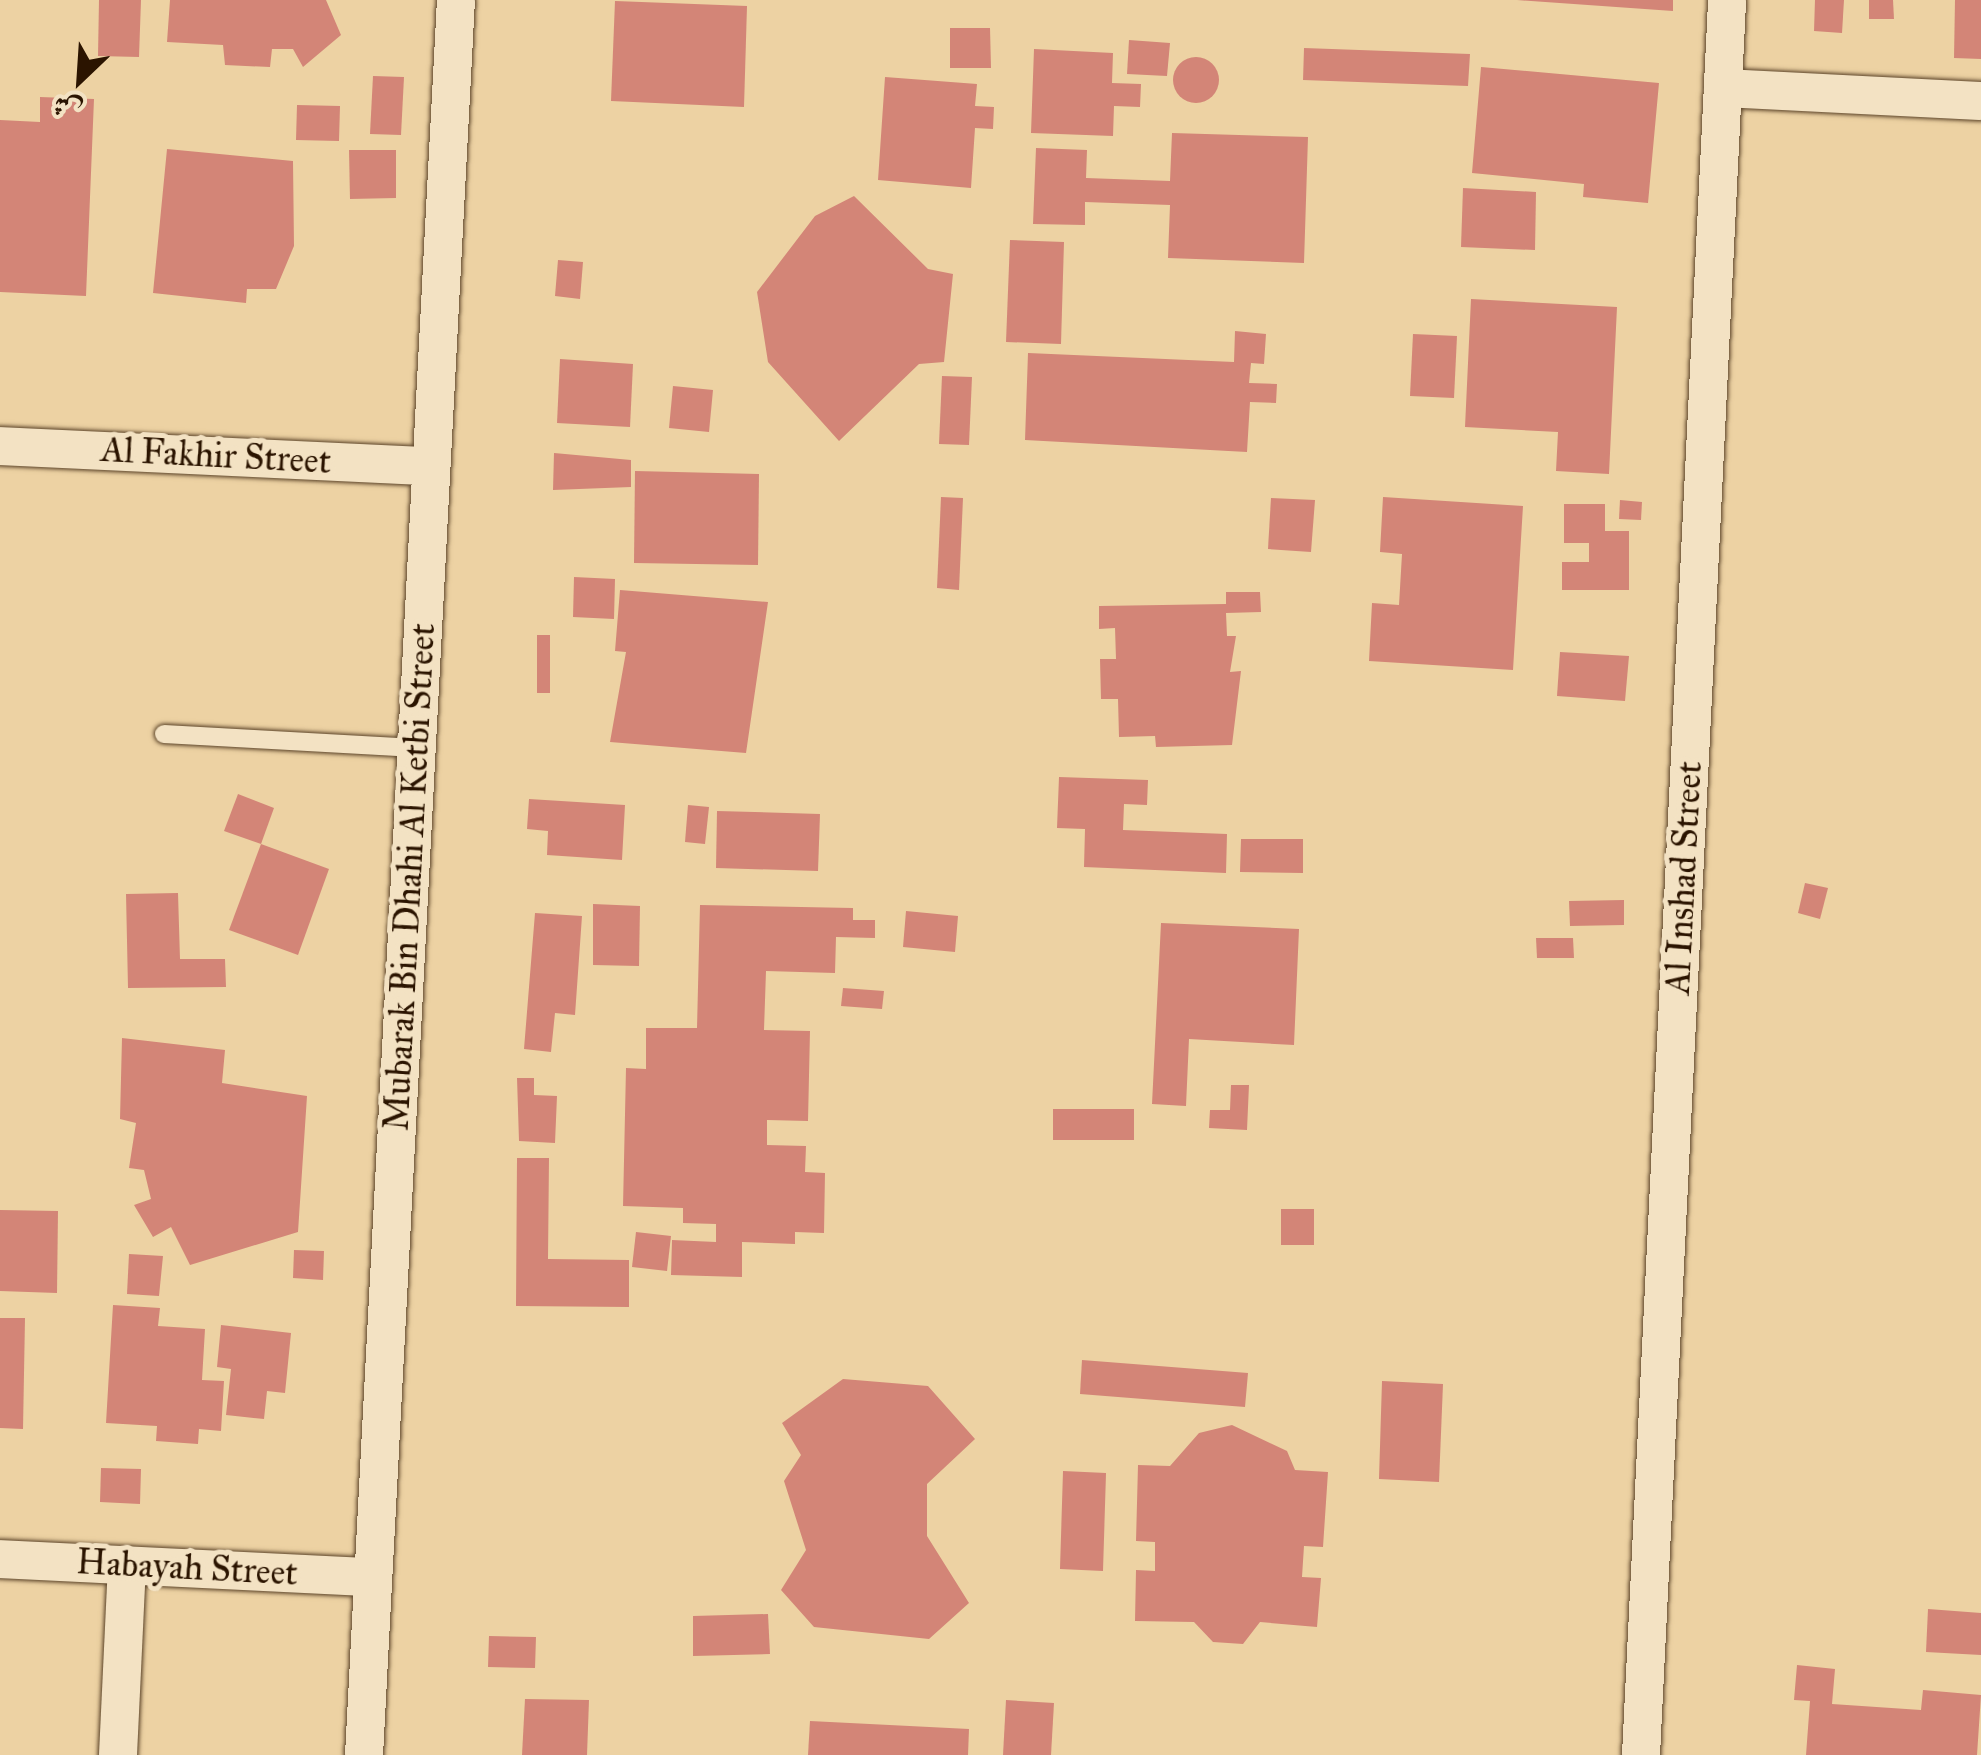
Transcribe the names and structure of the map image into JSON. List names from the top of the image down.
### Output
{
  "streets": {
    "street": [
      "Al Fakhir Street",
      "Mubarak Bin Dhahi Al Ketbi Street",
      "Al Inshad Street",
      "Habayah Street"
    ]
  },
  "crossings": [
    ["Al Fakhir Street", "Mubarak Bin Dhahi Al Ketbi Street"],
    ["Mubarak Bin Dhahi Al Ketbi Street", "Habayah Street"]
  ],
  "north": "bottom left"
}
